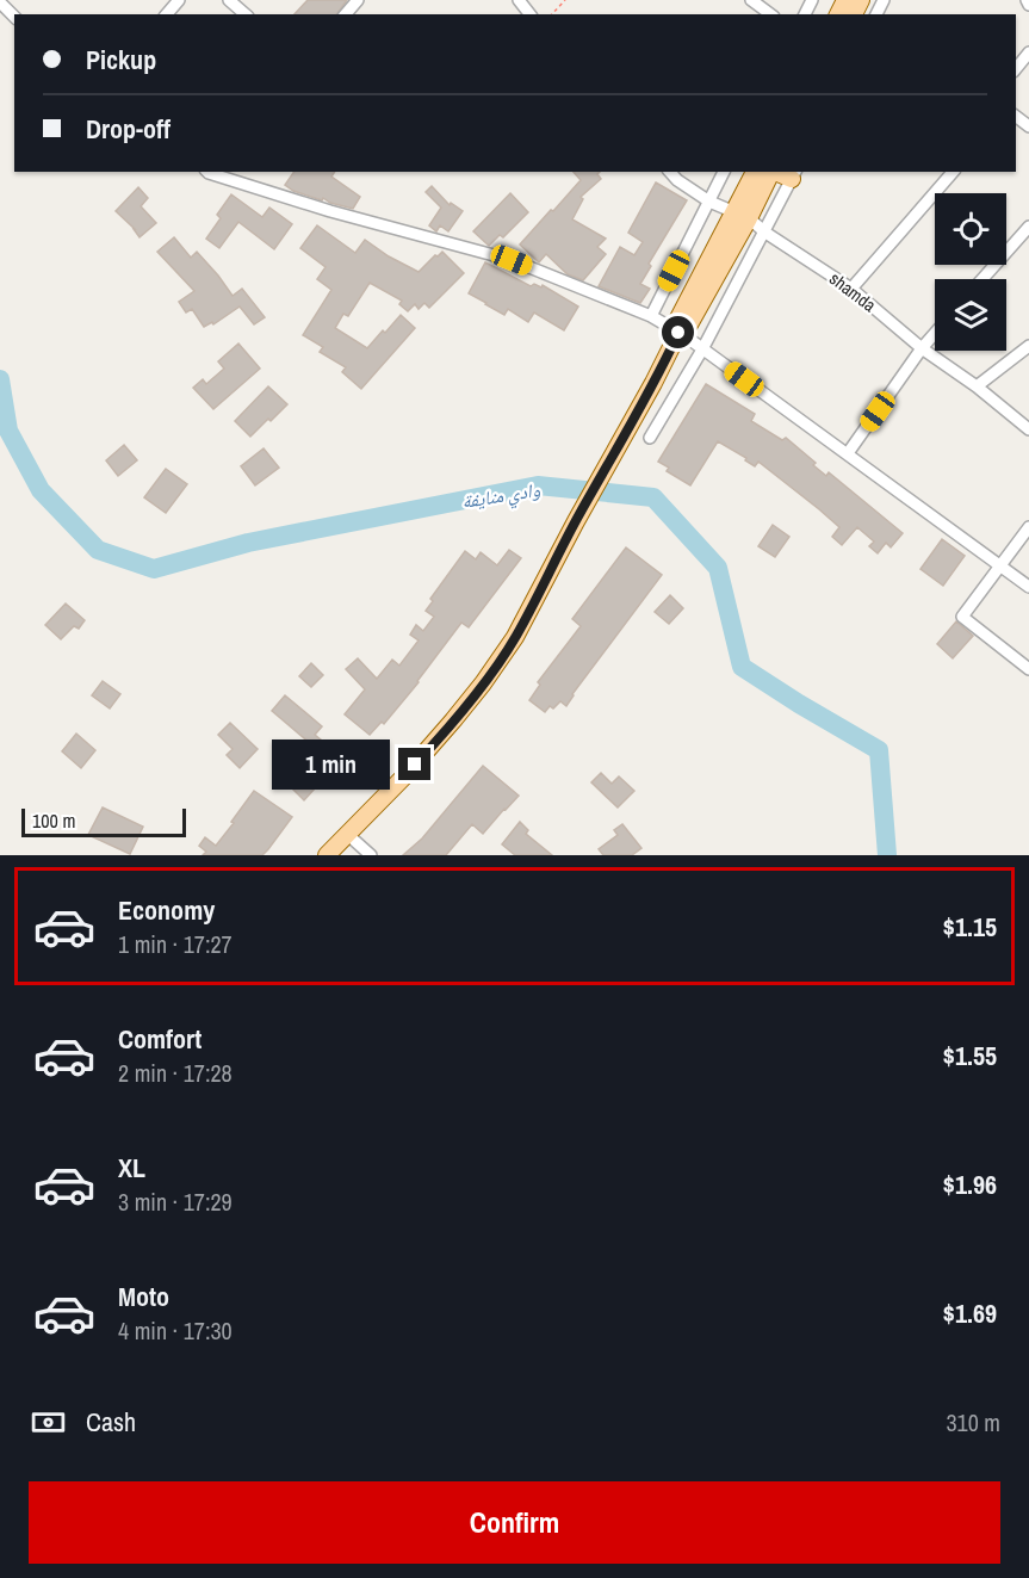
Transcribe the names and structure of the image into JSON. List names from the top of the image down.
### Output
{
  "streets": {
    "street": ["shamda"]
  },
  "water": ["وادي منايفة"],
  "scale_bar": "100 m",
  "page": {
    "banner": ["Pickup", "Drop-off"],
    "bubble": "1 min",
    "scale": "100 m",
    "list": [
      {
        "name": "Economy",
        "note": "1 min · 17:27",
        "value": "$1.15"
      },
      {
        "name": "Comfort",
        "note": "2 min · 17:28",
        "value": "$1.55"
      },
      {
        "name": "XL",
        "note": "3 min · 17:29",
        "value": "$1.96"
      },
      {
        "name": "Moto",
        "note": "4 min · 17:30",
        "value": "$1.69"
      }
    ],
    "pay": ["Cash", "310 m"],
    "buttons": "Confirm"
  }
}
